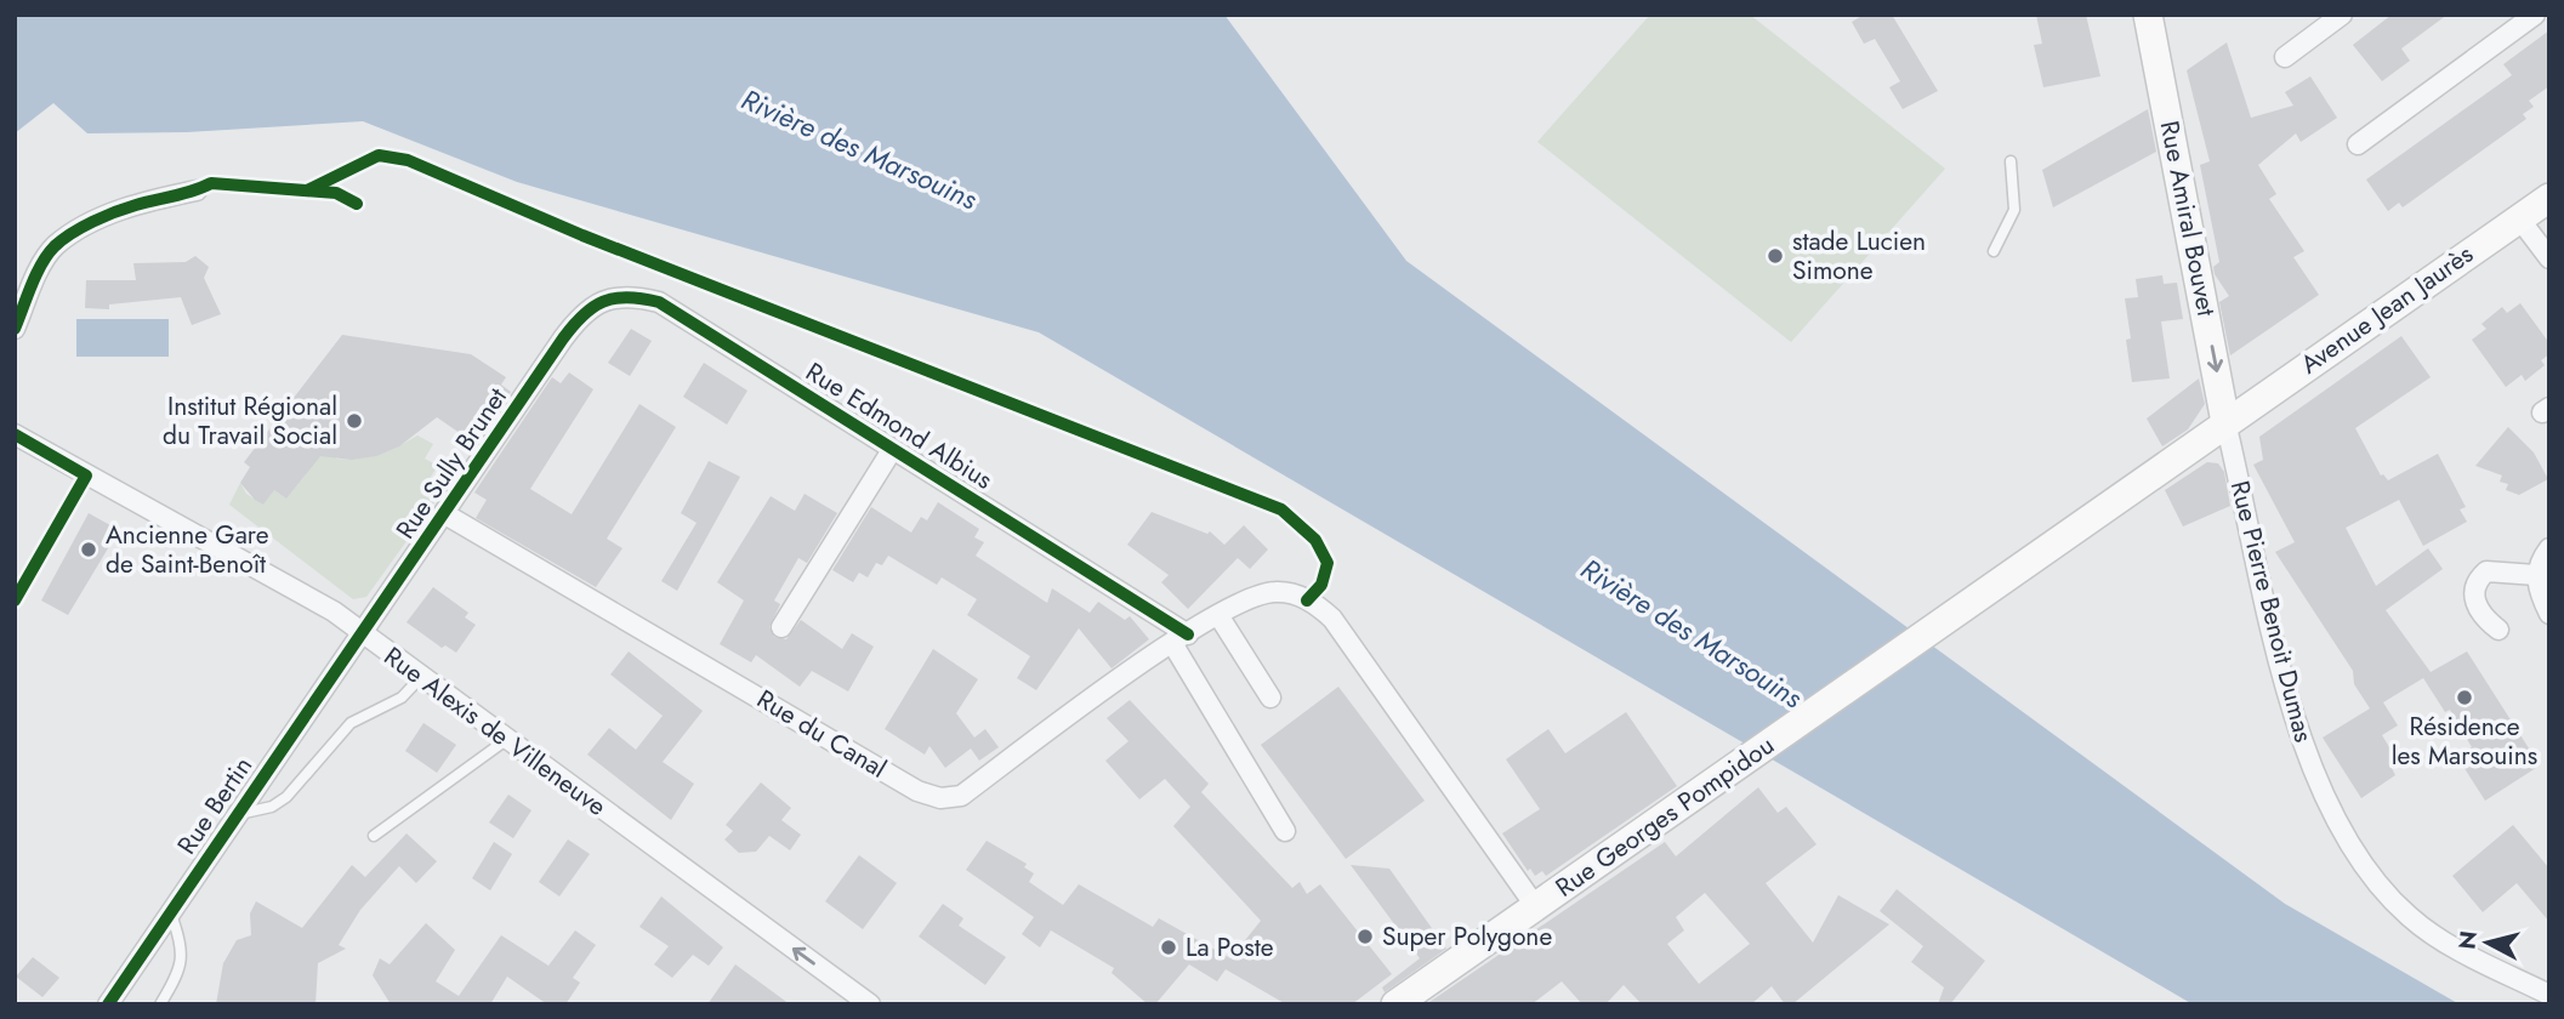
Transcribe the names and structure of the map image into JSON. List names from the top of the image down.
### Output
{
  "streets": {
    "main road": ["Rue Amiral Bouvet", "Avenue Jean Jaurès", "Rue Georges Pompidou"],
    "street": [
      "Rue Edmond Albius",
      "Rue Sully Brunet",
      "Rue Pierre Benoit Dumas",
      "Rue Alexis de Villeneuve",
      "Rue du Canal",
      "Rue Bertin"
    ]
  },
  "crossings": [
    ["Rue Amiral Bouvet", "Avenue Jean Jaurès"],
    ["Rue Amiral Bouvet", "Rue Pierre Benoit Dumas"],
    ["Rue Amiral Bouvet", "Rue Georges Pompidou"],
    ["Avenue Jean Jaurès", "Rue Pierre Benoit Dumas"],
    ["Avenue Jean Jaurès", "Rue Georges Pompidou"],
    ["Rue Edmond Albius", "Rue Sully Brunet"],
    ["Rue Edmond Albius", "Rue du Canal"],
    ["Rue Sully Brunet", "Rue Alexis de Villeneuve"],
    ["Rue Sully Brunet", "Rue du Canal"],
    ["Rue Sully Brunet", "Rue Bertin"],
    ["Rue Pierre Benoit Dumas", "Rue Georges Pompidou"],
    ["Rue Alexis de Villeneuve", "Rue Bertin"]
  ],
  "one_way": ["Rue Amiral Bouvet", "Rue Alexis de Villeneuve"],
  "water": ["Rivière des Marsouins"],
  "places": [
    "stade Lucien Simone",
    "Institut Régional du Travail Social",
    "Ancienne Gare de Saint-Benoît",
    "Résidence les Marsouins",
    "Super Polygone",
    "La Poste"
  ],
  "north": "left"
}
